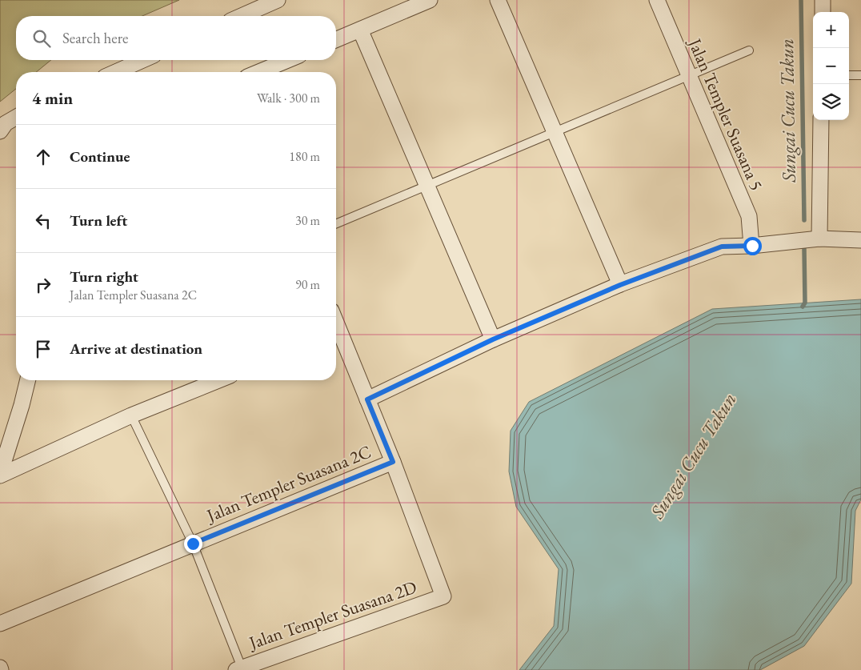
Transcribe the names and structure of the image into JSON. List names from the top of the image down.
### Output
{
  "streets": {
    "street": ["Jalan Templer Suasana 5", "Jalan Templer Suasana 2C", "Jalan Templer Suasana 2D"]
  },
  "crossings": [
    ["Jalan Templer Suasana 2C", "Jalan Templer Suasana 2D"]
  ],
  "water": ["Sungai Cucu Takun"],
  "page": {
    "map_buttons": ["+", "−"],
    "search": "Search here",
    "heading": ["4 min", "Walk · 300 m"],
    "list": [
      ["Continue", "180 m"],
      ["Turn left", "30 m"],
      ["Turn right", "Jalan Templer Suasana 2C", "90 m"],
      "Arrive at destination"
    ]
  }
}
